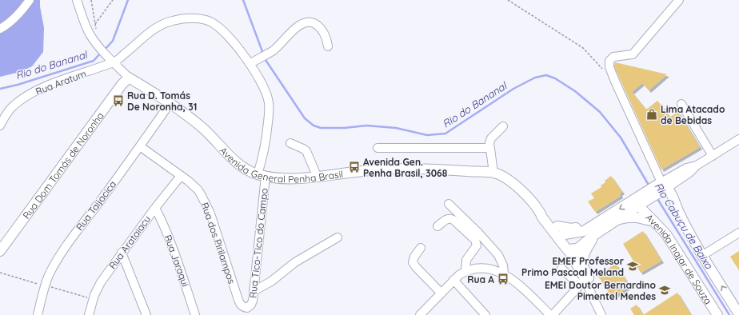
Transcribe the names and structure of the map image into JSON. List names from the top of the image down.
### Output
{
  "streets": {
    "main road": ["Avenida General Penha Brasil", "Rua Dom Tomás de Noronha", "Avenida Inajar de Souza"],
    "street": [
      "Rua Aratum",
      "Rua Taijacica",
      "Rua Arataiacu",
      "Rua dos Pirilampos",
      "Rua Tico-Tico do Campo",
      "Rua Jaraqui"
    ]
  },
  "crossings": [
    ["Rua Aratum", "Avenida General Penha Brasil"],
    ["Rua Aratum", "Rua Tico-Tico do Campo"],
    ["Avenida General Penha Brasil", "Rua Dom Tomás de Noronha"],
    ["Avenida General Penha Brasil", "Rua Taijacica"],
    ["Avenida General Penha Brasil", "Rua Tico-Tico do Campo"],
    ["Rua Taijacica", "Rua dos Pirilampos"],
    ["Rua Arataiacu", "Rua dos Pirilampos"],
    ["Rua Arataiacu", "Rua Jaraqui"],
    ["Rua dos Pirilampos", "Rua Tico-Tico do Campo"]
  ],
  "water": ["Rio do Bananal", "Rio Cabuçu de Baixo"],
  "places": {
    "bus stop": ["Rua D. Tomás De Noronha, 31", "Avenida Gen. Penha Brasil, 3068", "Rua A"],
    "shop": ["Lima Atacado de Bebidas"],
    "school or university": ["EMEF Professor Primo Pascoal Meland", "EMEI Doutor Bernardino Pimentel Mendes"]
  }
}
